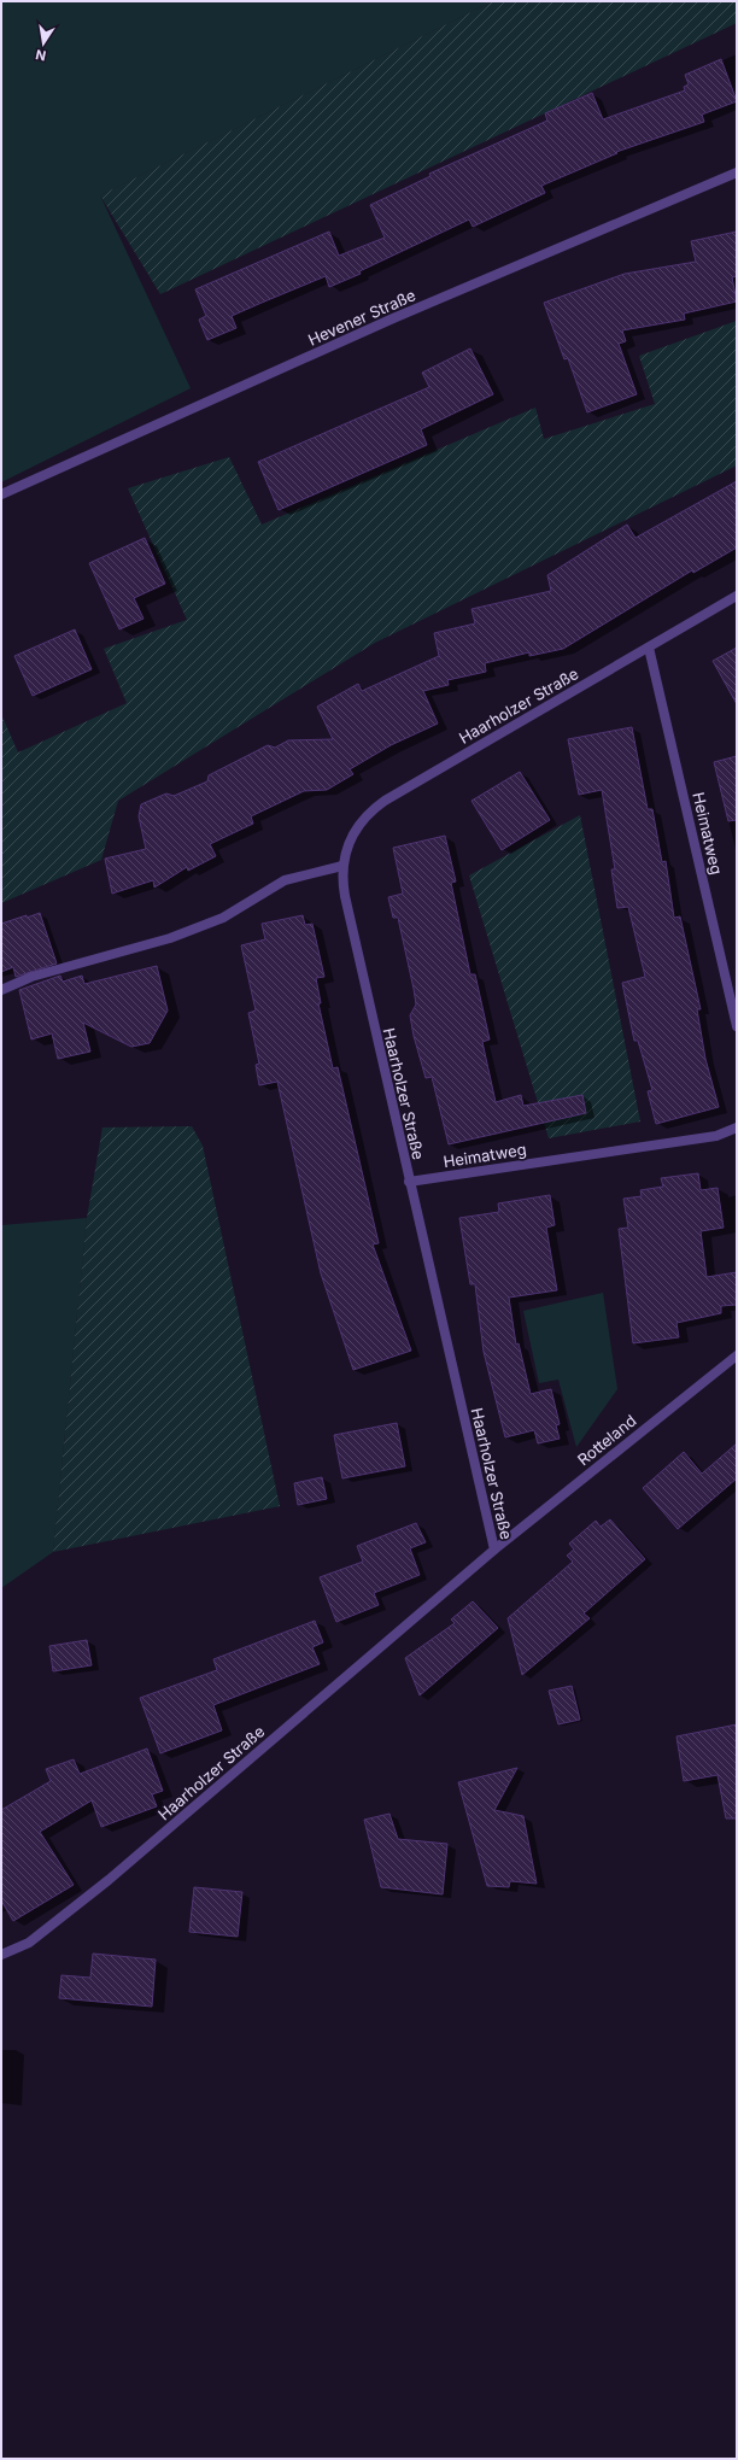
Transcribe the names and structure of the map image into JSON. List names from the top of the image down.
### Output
{
  "streets": {
    "street": [
      "Hevener Straße",
      "Haarholzer Straße",
      "Heimatweg",
      "Rotteland"
    ]
  },
  "crossings": [
    ["Haarholzer Straße", "Heimatweg"],
    ["Haarholzer Straße", "Rotteland"]
  ],
  "north": "bottom"
}
